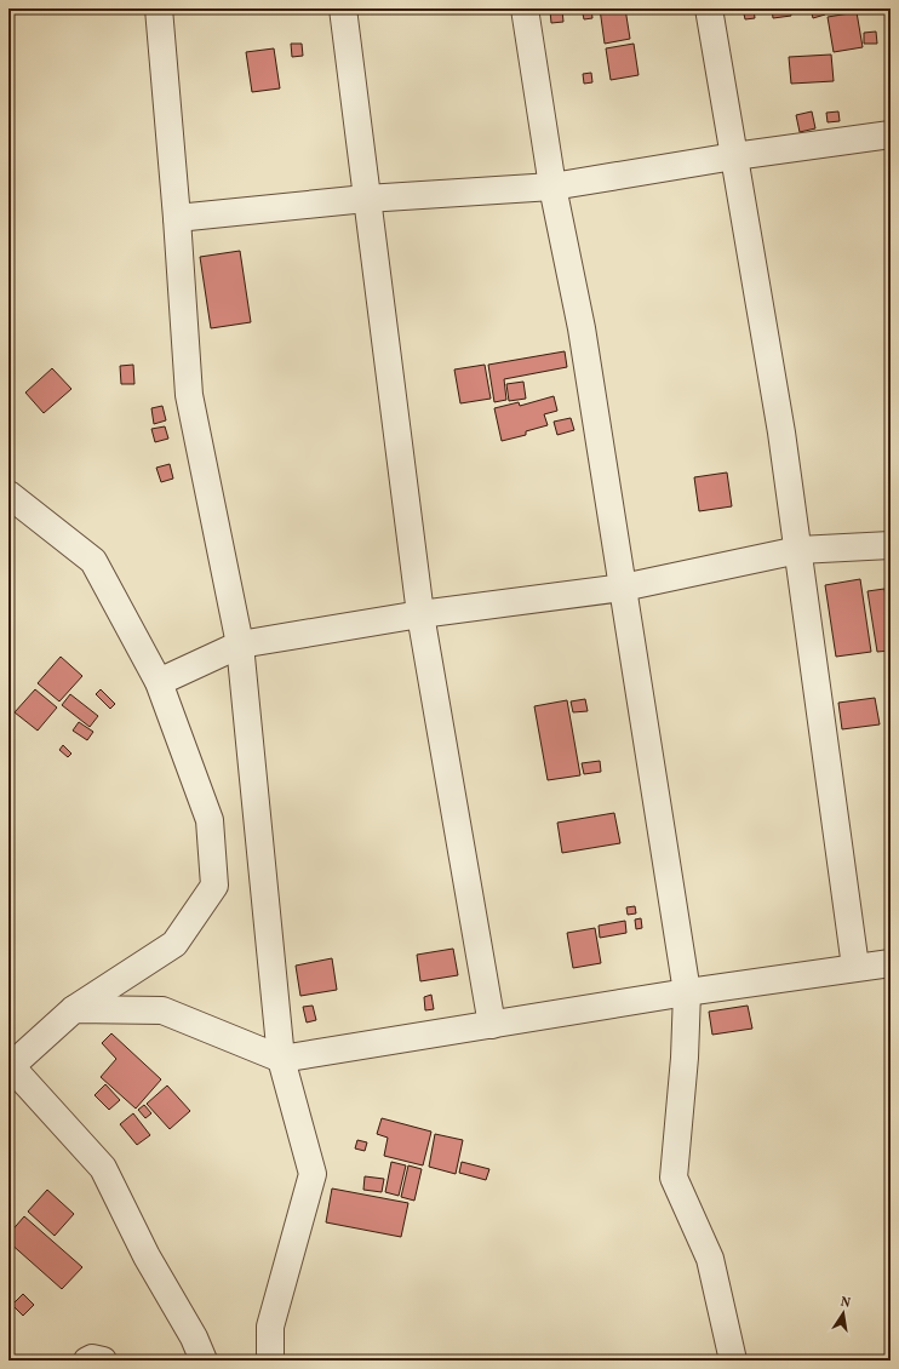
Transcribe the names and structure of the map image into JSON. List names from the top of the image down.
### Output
{
  "north": "top"
}
